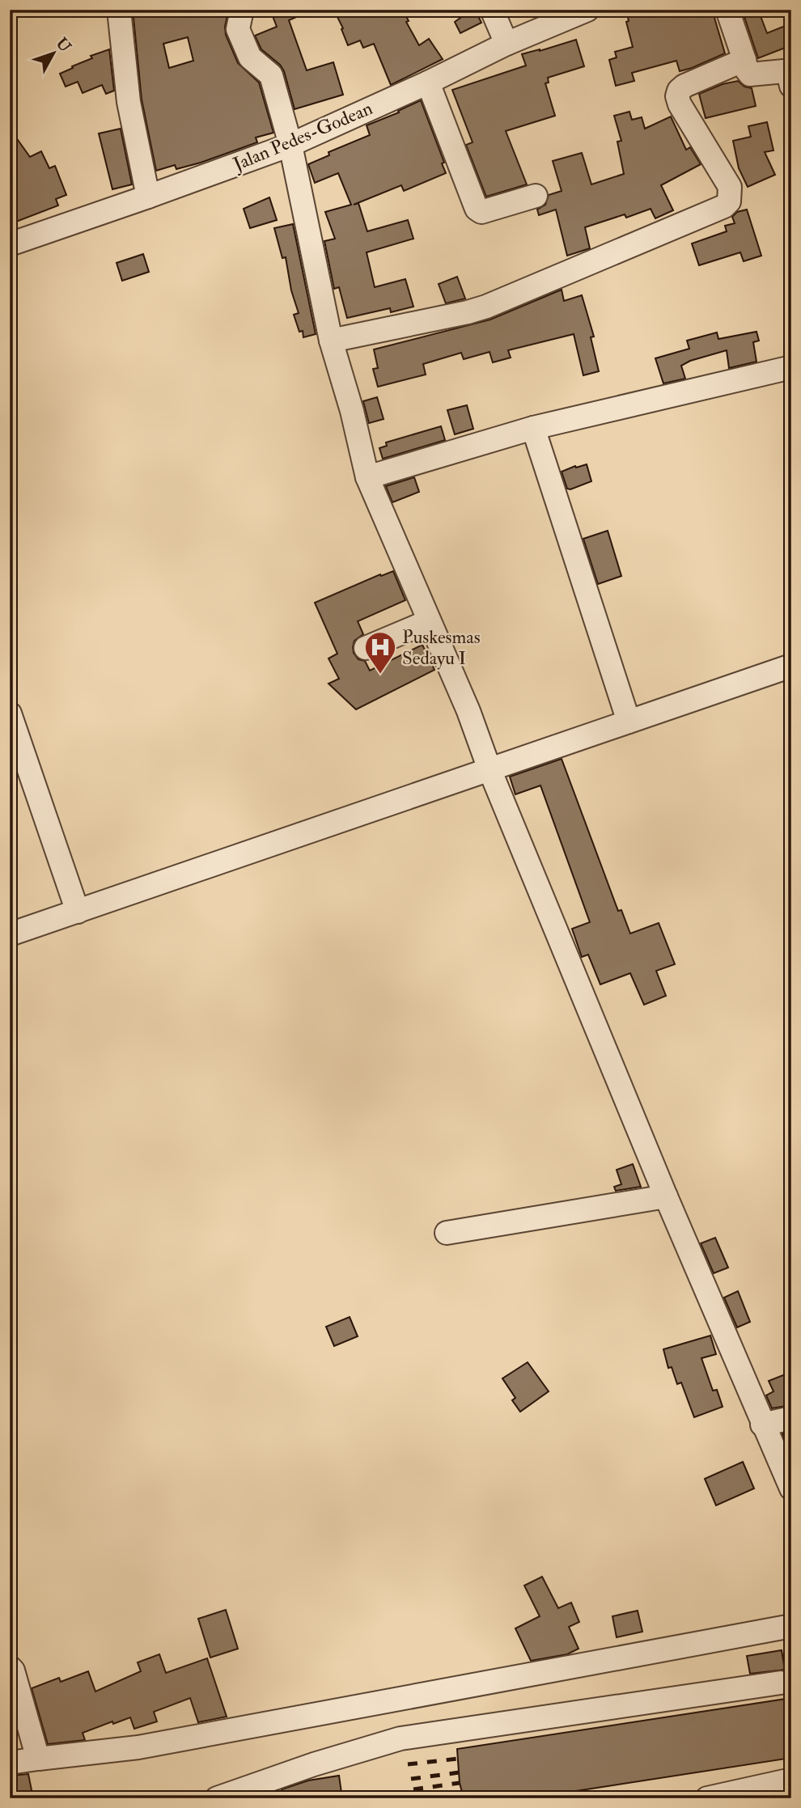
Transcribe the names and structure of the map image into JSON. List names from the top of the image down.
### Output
{
  "streets": {
    "street": ["Jalan Pedes-Godean"]
  },
  "places": {
    "hospital": ["Puskesmas Sedayu I"]
  },
  "north": "top right"
}
